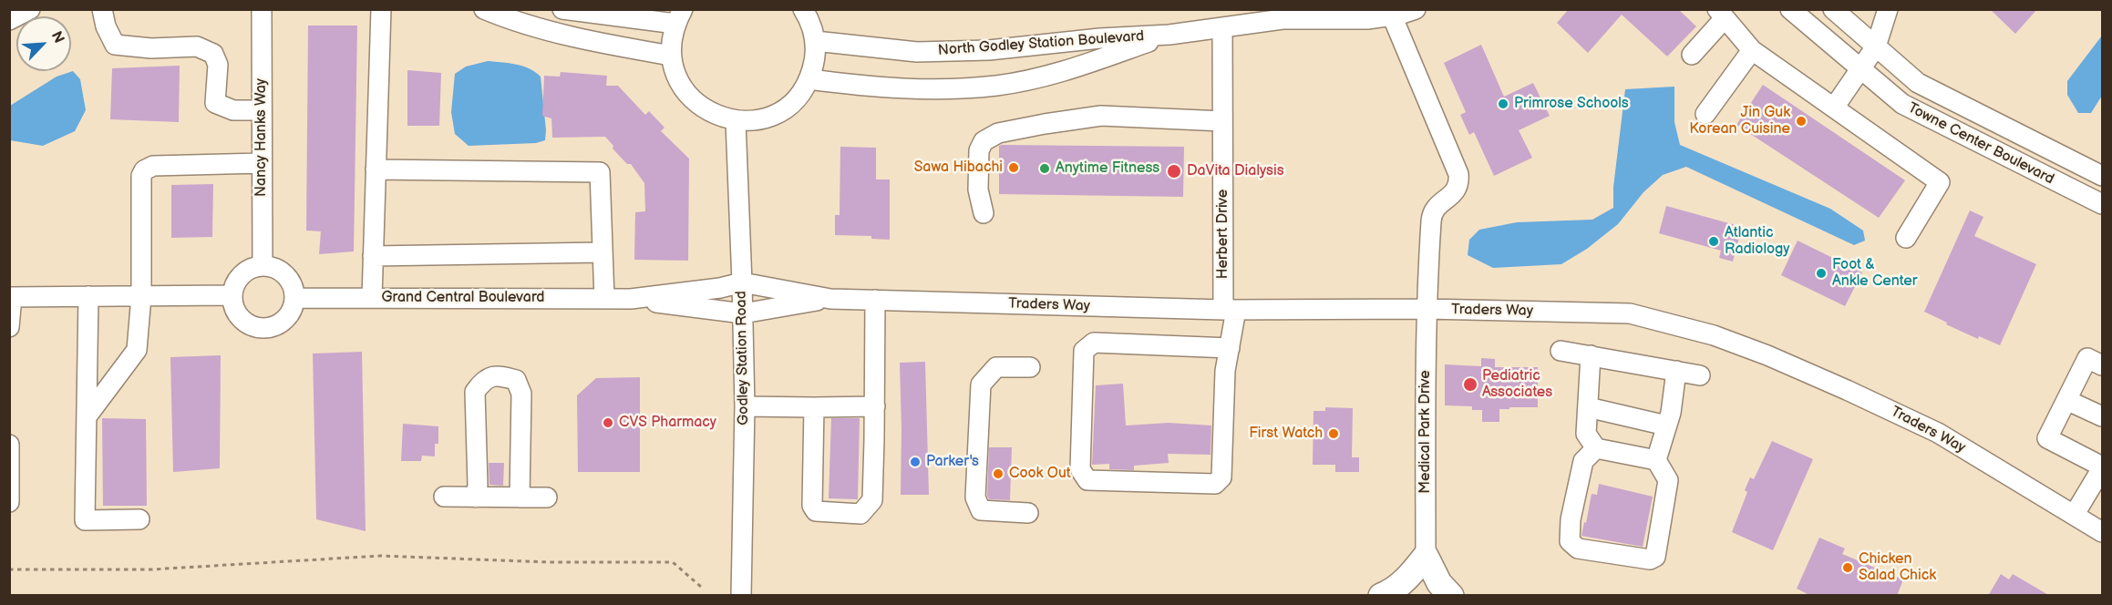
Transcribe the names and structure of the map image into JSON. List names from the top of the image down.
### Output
{
  "streets": {
    "street": [
      "North Godley Station Boulevard",
      "Nancy Hanks Way",
      "Towne Center Boulevard",
      "Herbert Drive",
      "Grand Central Boulevard",
      "Traders Way",
      "Godley Station Road",
      "Medical Park Drive"
    ]
  },
  "crossings": [
    ["North Godley Station Boulevard", "Herbert Drive"],
    ["North Godley Station Boulevard", "Medical Park Drive"],
    ["Nancy Hanks Way", "Grand Central Boulevard"],
    ["Herbert Drive", "Traders Way"],
    ["Grand Central Boulevard", "Traders Way"],
    ["Grand Central Boulevard", "Godley Station Road"],
    ["Traders Way", "Godley Station Road"],
    ["Traders Way", "Medical Park Drive"]
  ],
  "places": [
    "Primrose Schools",
    "Jin Guk Korean Cuisine",
    "Sawa Hibachi",
    "Anytime Fitness",
    "DaVita Dialysis",
    "Atlantic Radiology",
    "Foot & Ankle Center",
    "Pediatric Associates",
    "CVS Pharmacy",
    "First Watch",
    "Parker's",
    "Cook Out",
    "Chicken Salad Chick"
  ],
  "north": "top right"
}
